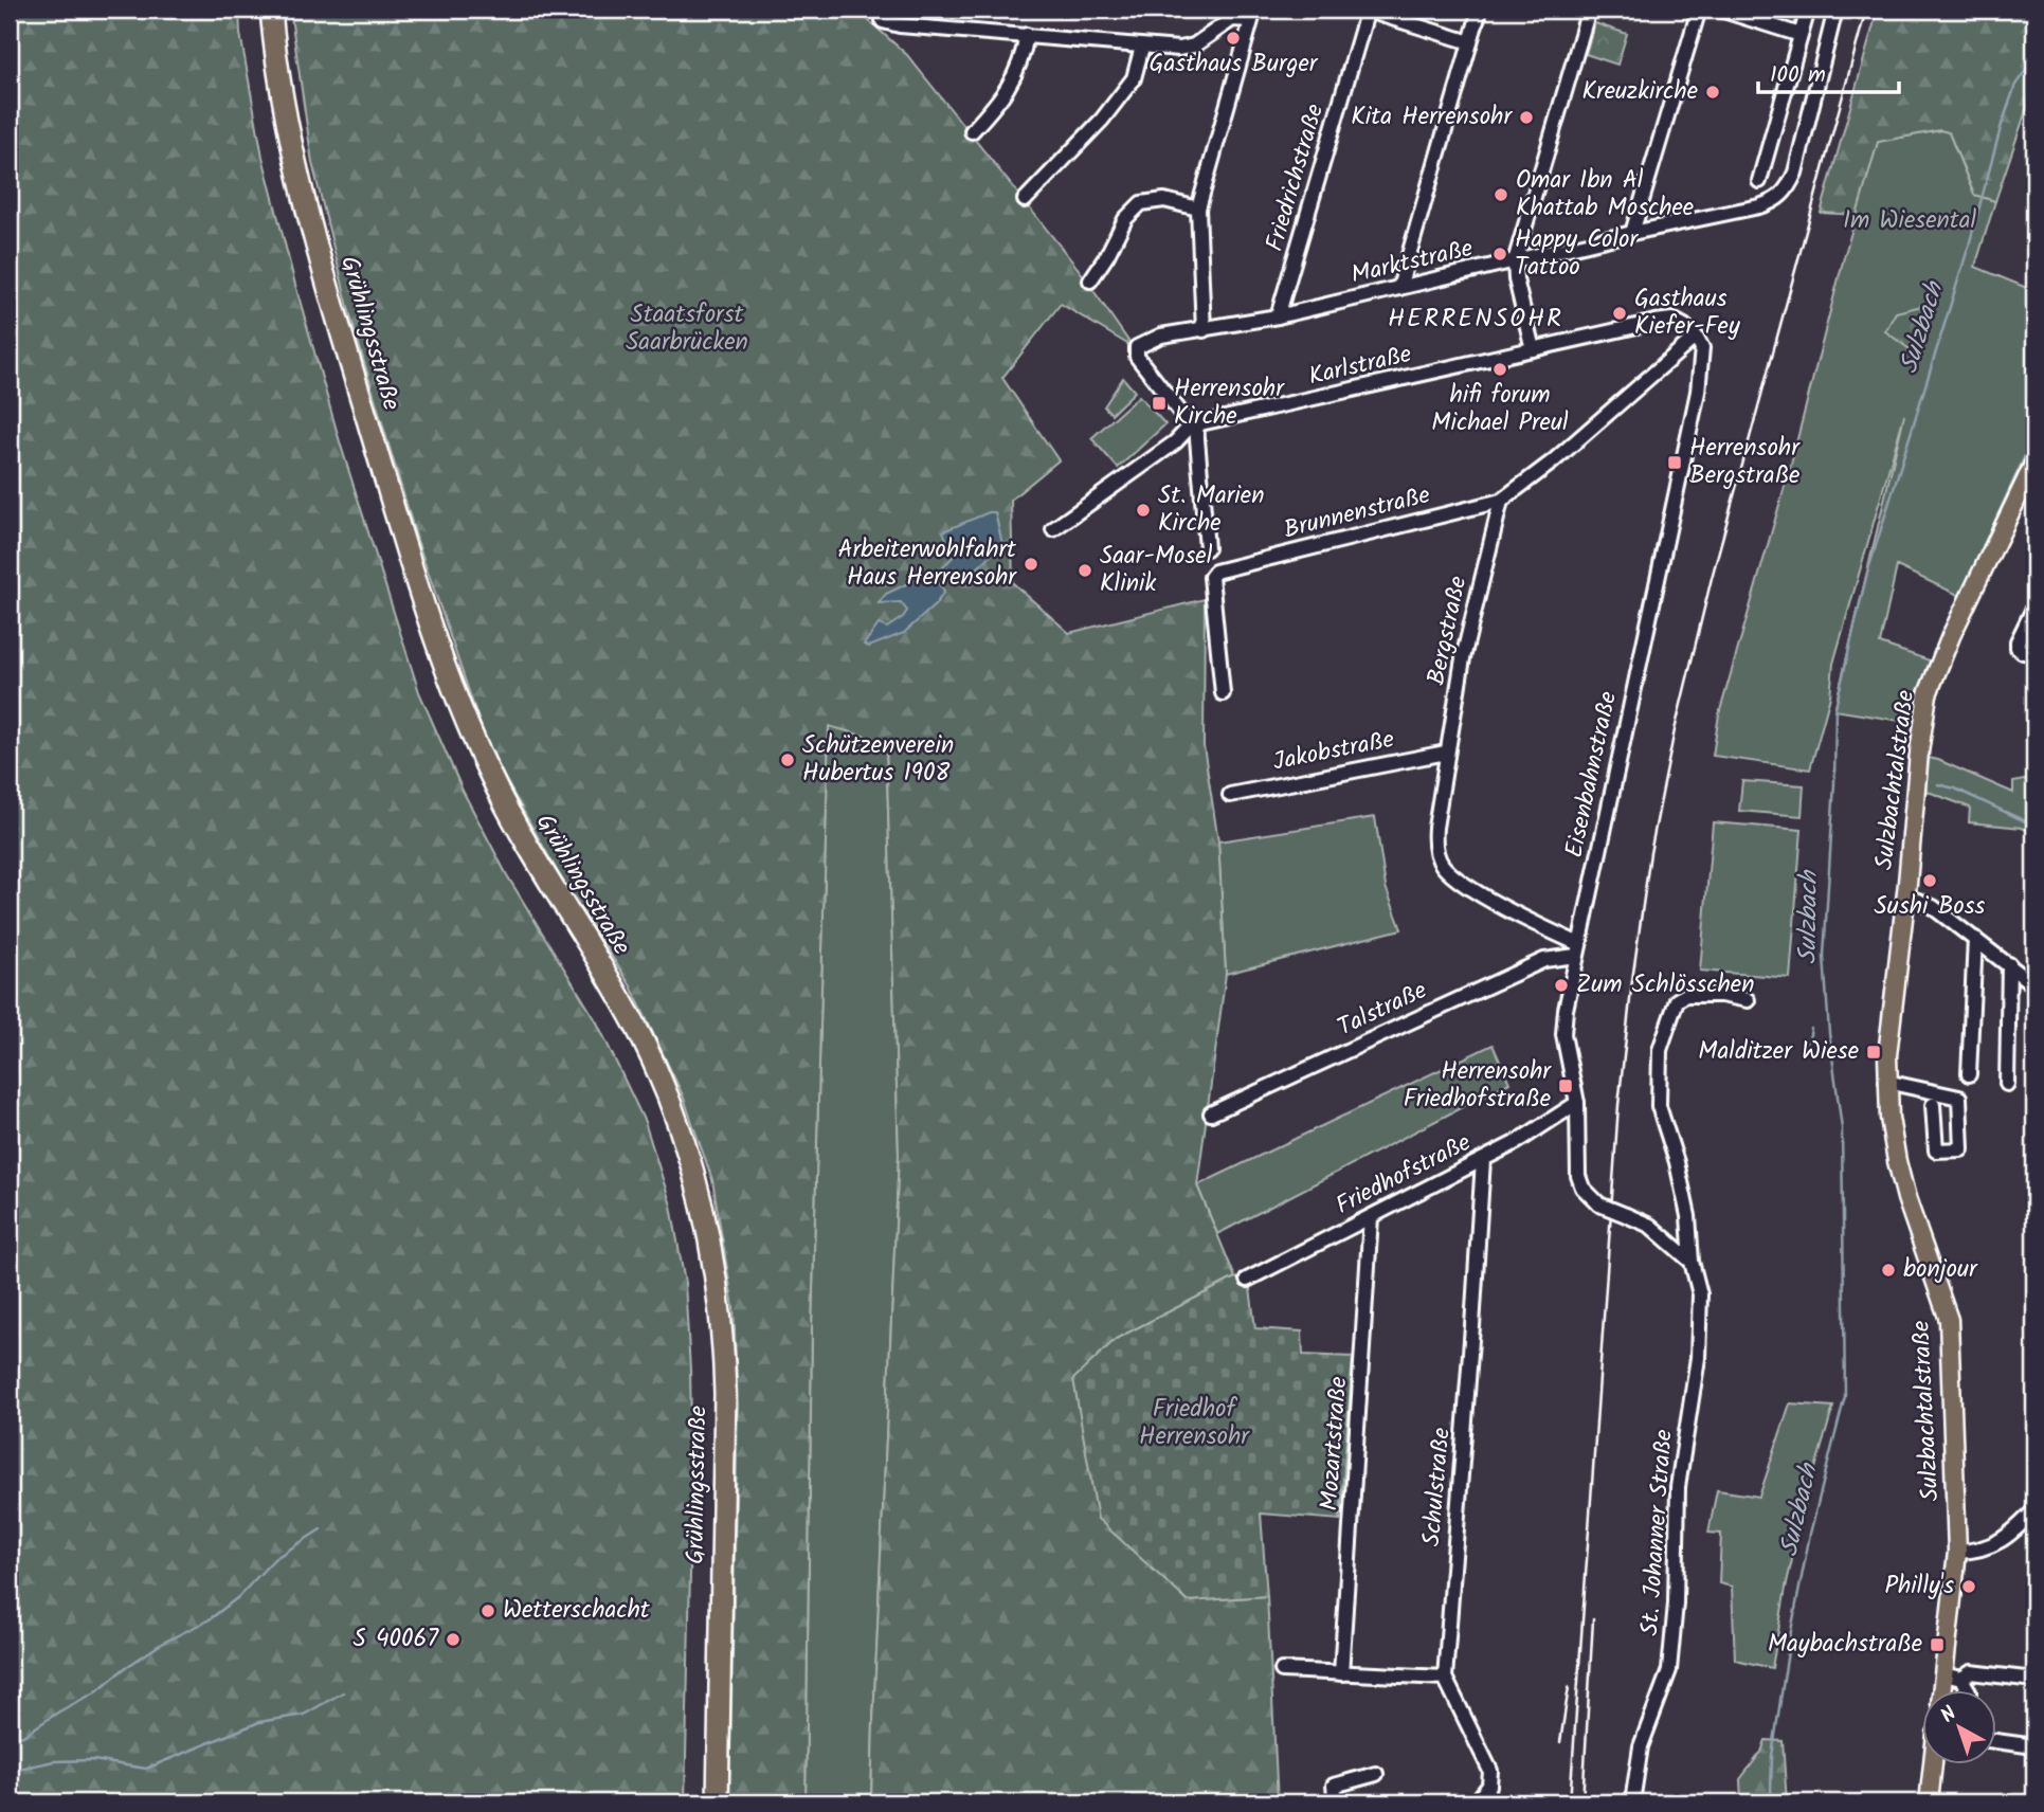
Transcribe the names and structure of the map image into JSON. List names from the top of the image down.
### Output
{
  "streets": {
    "highway": ["Grühlingsstraße"],
    "main road": ["Sulzbachtalstraße"],
    "street": [
      "Friedrichstraße",
      "Marktstraße",
      "Karlstraße",
      "Brunnenstraße",
      "Bergstraße",
      "Jakobstraße",
      "Eisenbahnstraße",
      "Talstraße",
      "Friedhofstraße",
      "Mozartstraße",
      "Schulstraße",
      "St. Johanner Straße"
    ]
  },
  "crossings": [
    ["Friedrichstraße", "Marktstraße"],
    ["Marktstraße", "Karlstraße"],
    ["Karlstraße", "Eisenbahnstraße"],
    ["Brunnenstraße", "Bergstraße"],
    ["Bergstraße", "Jakobstraße"],
    ["Bergstraße", "Eisenbahnstraße"],
    ["Bergstraße", "Talstraße"],
    ["Eisenbahnstraße", "Talstraße"],
    ["Eisenbahnstraße", "Friedhofstraße"],
    ["Eisenbahnstraße", "St. Johanner Straße"],
    ["Friedhofstraße", "Mozartstraße"],
    ["Friedhofstraße", "Schulstraße"]
  ],
  "districts": ["HERRENSOHR"],
  "water": ["Sulzbach"],
  "parks": ["Im Wiesental", "Staatsforst Saarbrücken", "Friedhof Herrensohr"],
  "places": {
    "other": [
      "Gasthaus Burger",
      "Kreuzkirche",
      "Kita Herrensohr",
      "Omar Ibn Al Khattab Moschee",
      "Happy Color Tattoo",
      "Gasthaus Kiefer-Fey",
      "hifi forum Michael Preul",
      "St. Marien Kirche",
      "Arbeiterwohlfahrt Haus Herrensohr",
      "Saar-Mosel Klinik",
      "Schützenverein Hubertus 1908",
      "Sushi Boss",
      "Zum Schlösschen",
      "bonjour",
      "Philly's",
      "Wetterschacht",
      "S 40067"
    ],
    "transit": [
      "Herrensohr Kirche",
      "Herrensohr Bergstraße",
      "Malditzer Wiese",
      "Herrensohr Friedhofstraße",
      "Maybachstraße"
    ]
  },
  "scale_bar": "100 m",
  "north": "top left"
}
